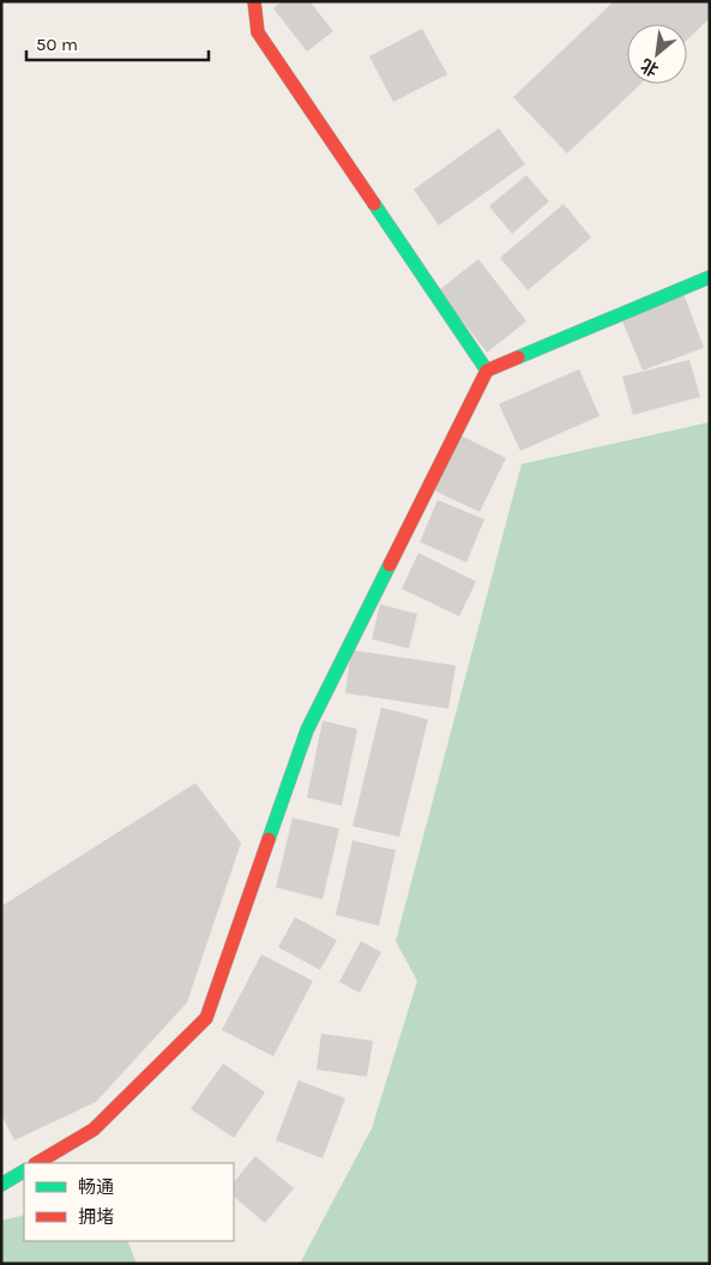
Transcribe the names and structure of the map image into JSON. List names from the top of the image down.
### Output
{
  "legend": ["畅通", "拥堵"],
  "scale_bar": "50 m",
  "north": "bottom left"
}
